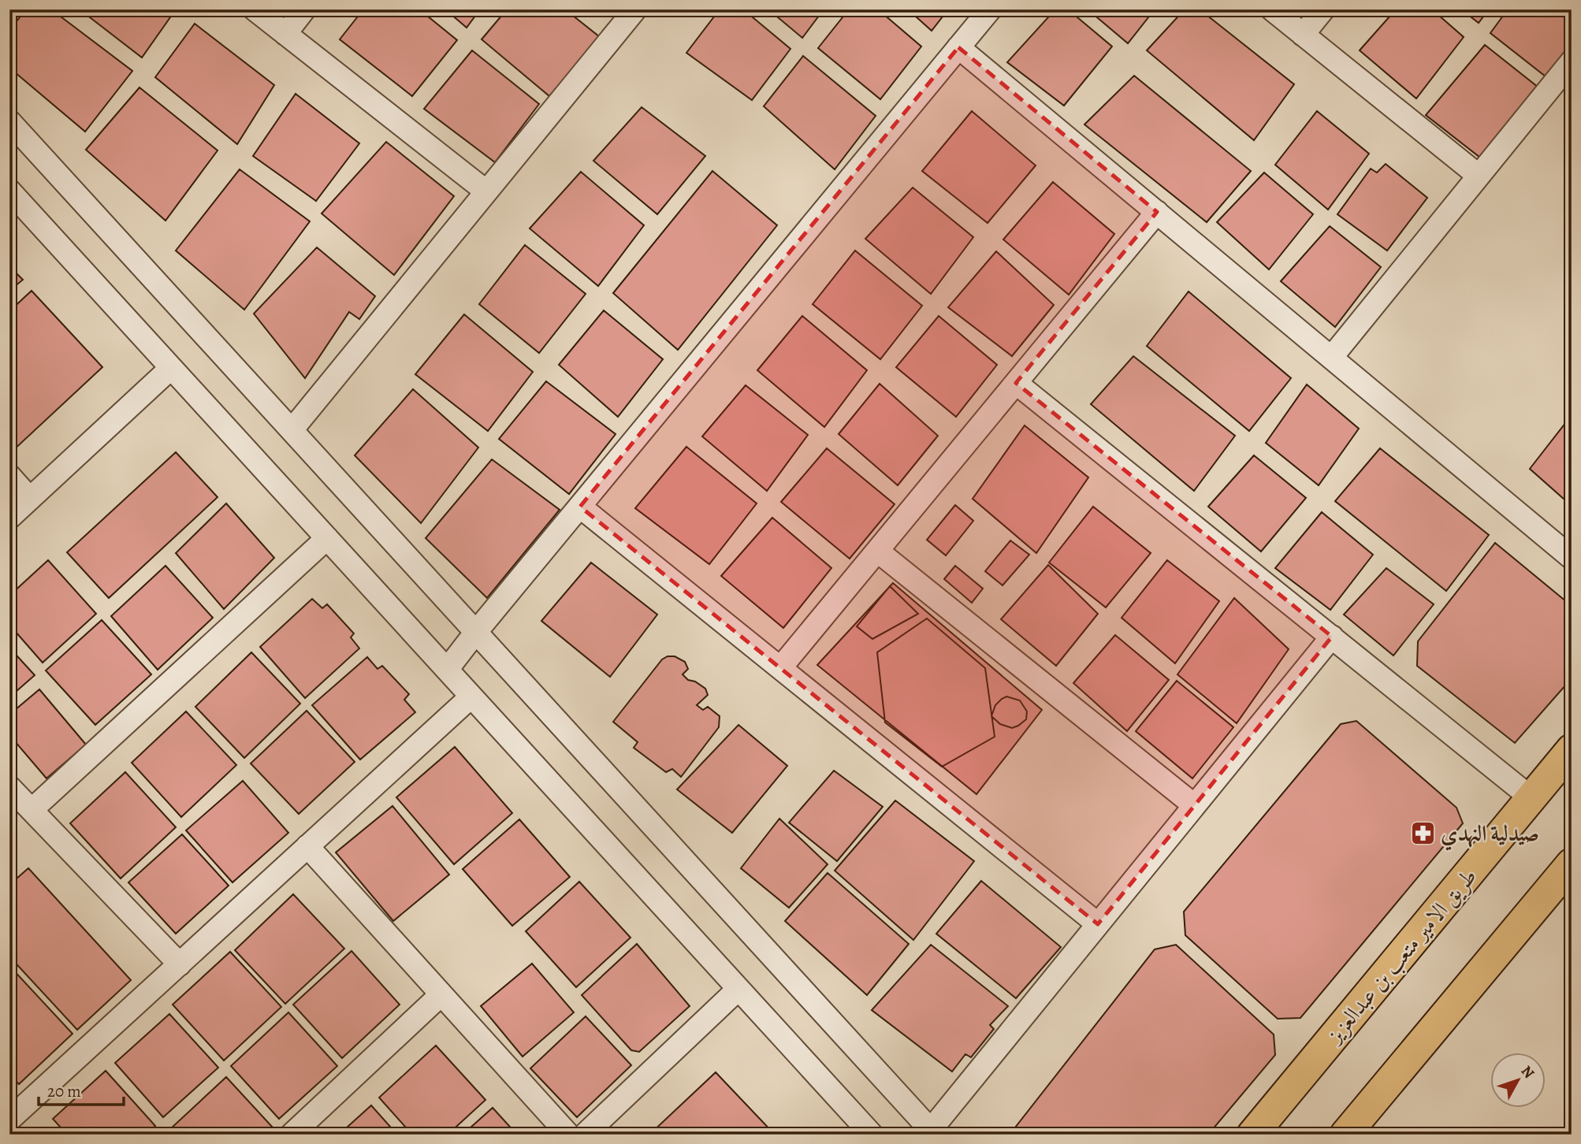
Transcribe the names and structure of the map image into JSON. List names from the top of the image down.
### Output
{
  "streets": {
    "main road": ["طريق الامير متعب بن عبدالعزيز"]
  },
  "places": {
    "pharmacy": ["صيدلية النهدي"]
  },
  "scale_bar": "20 m",
  "north": "top right"
}
